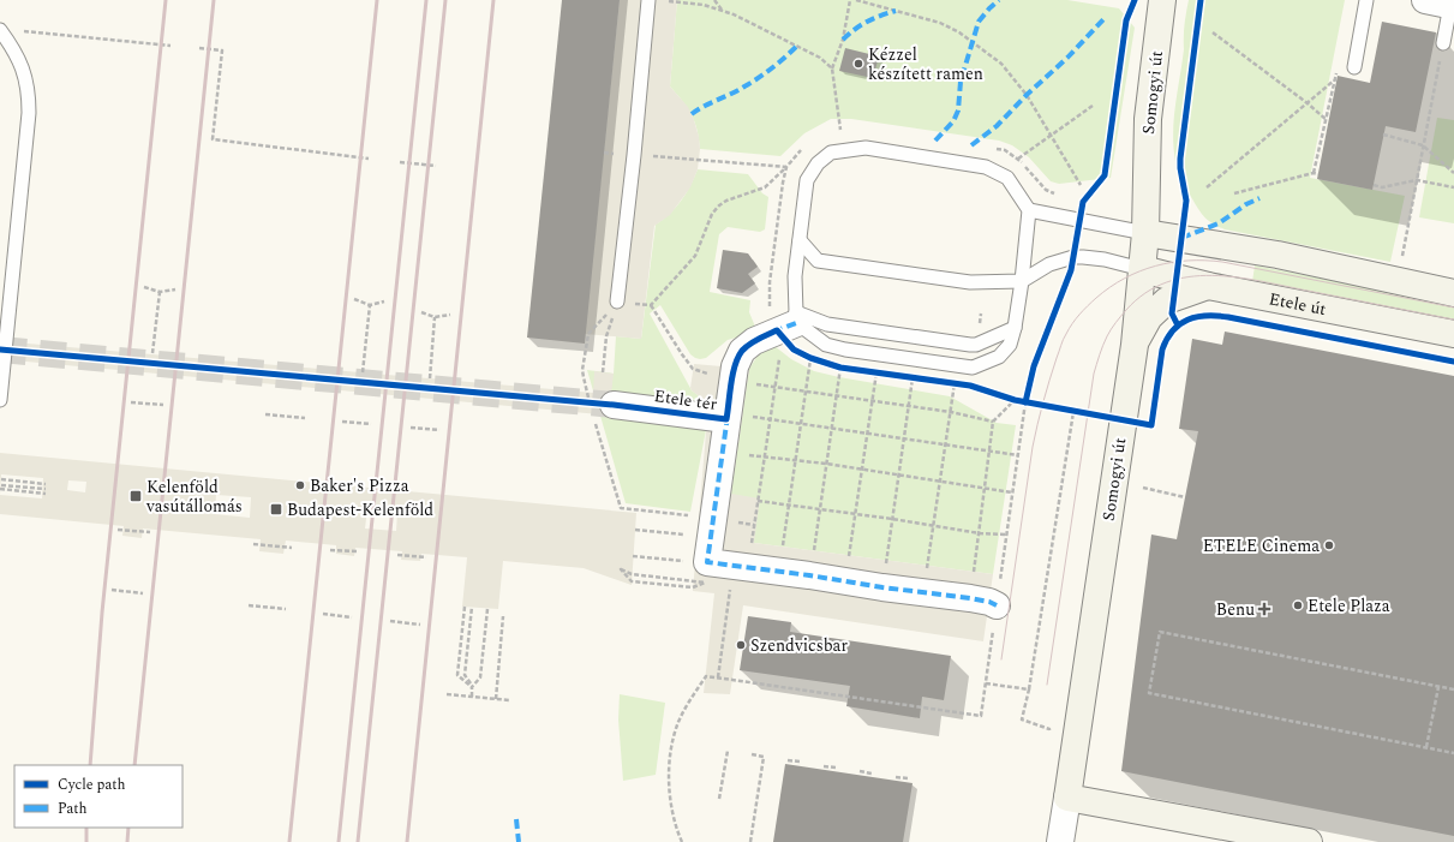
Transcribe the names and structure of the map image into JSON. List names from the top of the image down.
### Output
{
  "streets": {
    "main road": ["Somogyi út", "Etele út"],
    "street": ["Etele tér"]
  },
  "crossings": [
    ["Somogyi út", "Etele út"]
  ],
  "places": {
    "other": [
      "Kézzel készített ramen",
      "Baker's Pizza",
      "ETELE Cinema",
      "Etele Plaza",
      "Szendvicsbar"
    ],
    "transit": ["Kelenföld vasútállomás", "Budapest-Kelenföld"],
    "health": ["Benu"]
  },
  "legend": ["Cycle path", "Path"]
}
